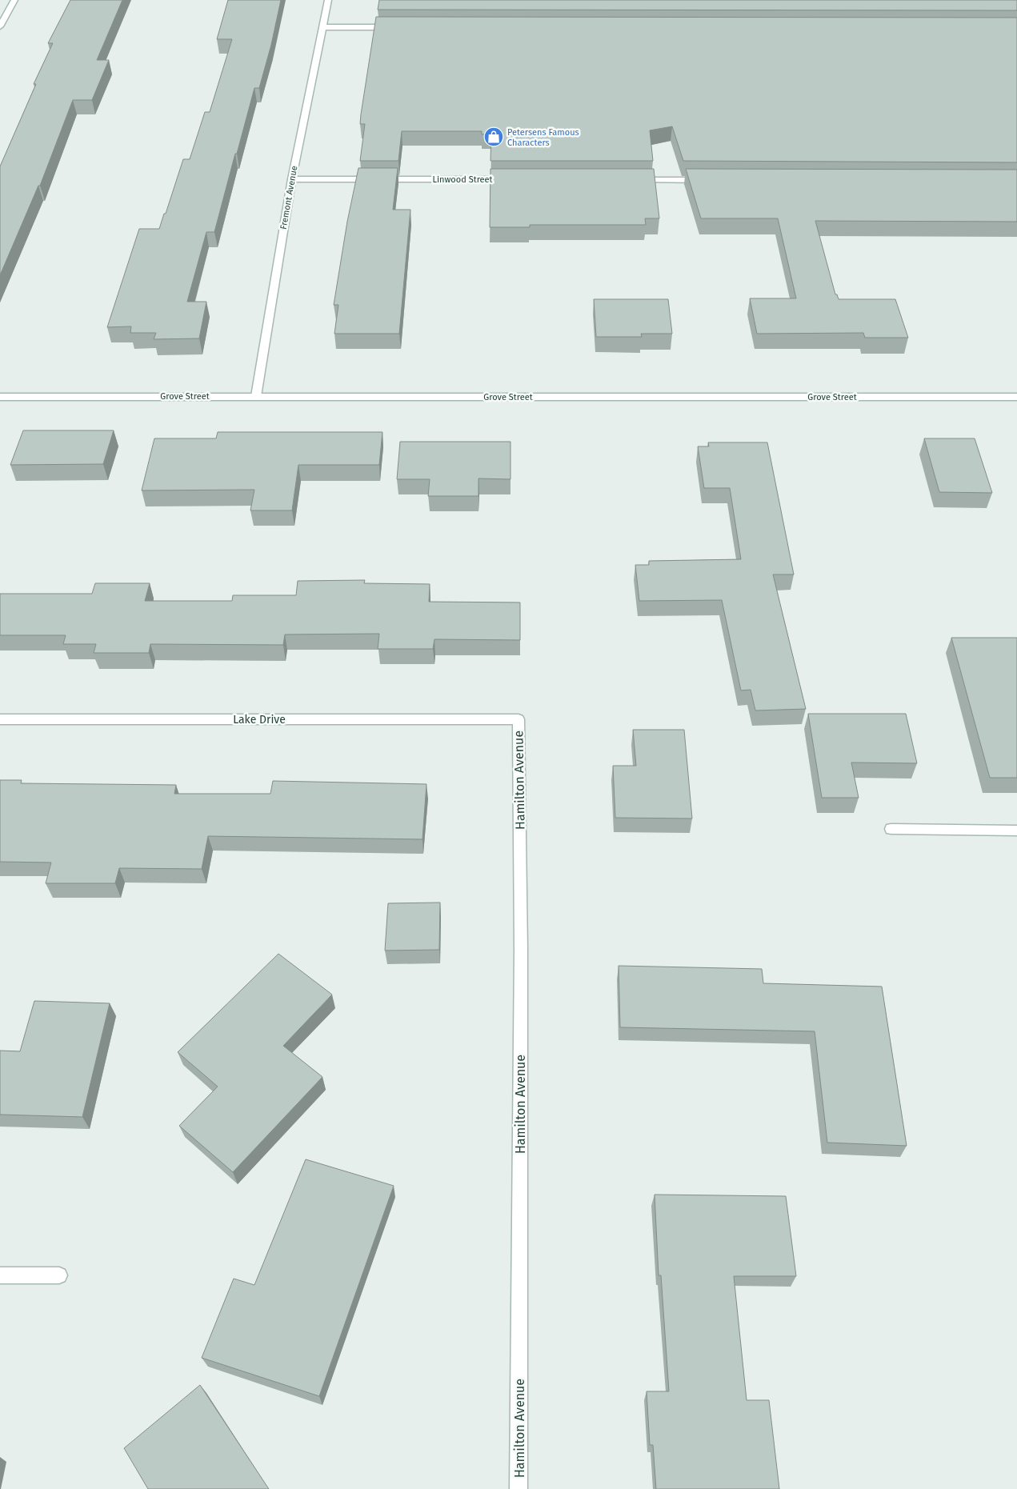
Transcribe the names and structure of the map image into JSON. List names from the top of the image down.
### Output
{
  "streets": {
    "street": [
      "Linwood Street",
      "Fremont Avenue",
      "Grove Street",
      "Lake Drive",
      "Hamilton Avenue"
    ]
  },
  "crossings": [
    ["Linwood Street", "Fremont Avenue"],
    ["Fremont Avenue", "Grove Street"],
    ["Lake Drive", "Hamilton Avenue"]
  ],
  "places": {
    "shop": ["Petersens Famous Characters"]
  }
}
